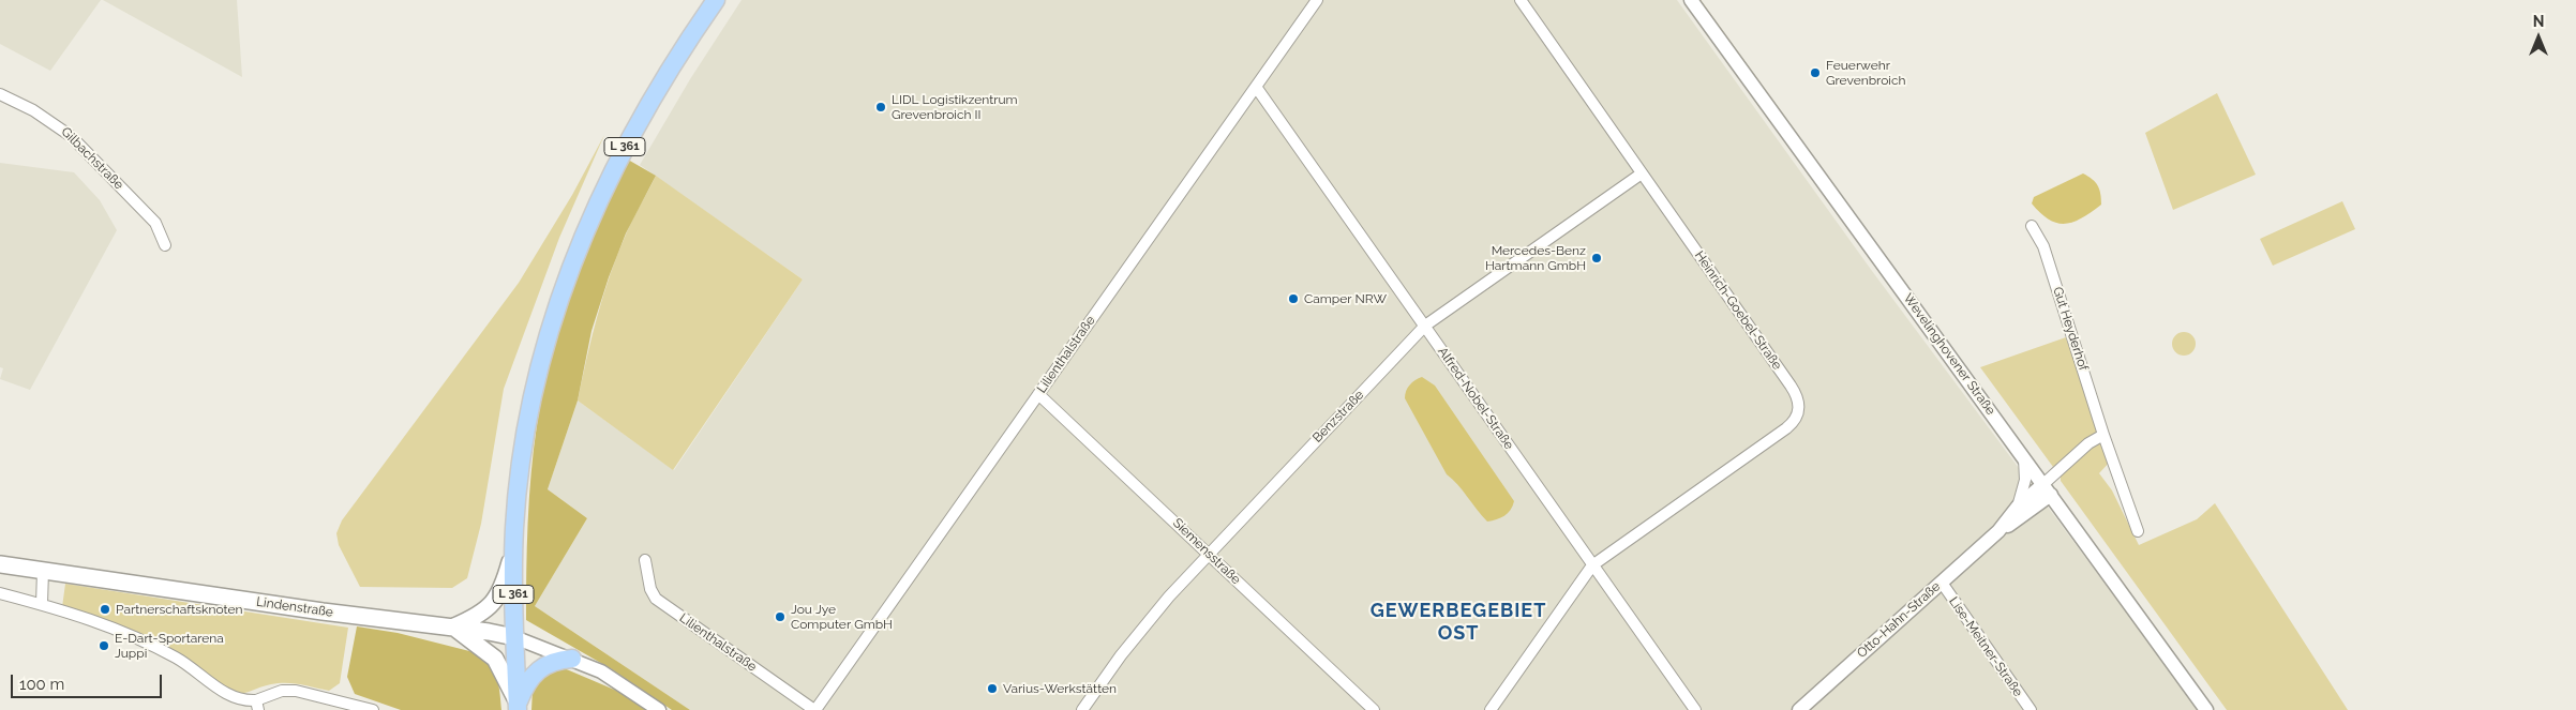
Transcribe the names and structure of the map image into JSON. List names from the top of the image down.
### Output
{
  "streets": {
    "main road": ["L 361", "Lindenstraße"],
    "street": [
      "Gilbachstraße",
      "Heinrich-Goebel-Straße",
      "Gut Heyderhof",
      "Lilienthalstraße",
      "Wevelinghovener Straße",
      "Alfred-Nobel-Straße",
      "Benzstraße",
      "Siemensstraße",
      "Otto-Hahn-Straße",
      "Lise-Meitner-Straße"
    ]
  },
  "crossings": [
    ["L 361", "Lindenstraße"],
    ["Heinrich-Goebel-Straße", "Alfred-Nobel-Straße"],
    ["Heinrich-Goebel-Straße", "Benzstraße"],
    ["Lilienthalstraße", "Alfred-Nobel-Straße"],
    ["Lilienthalstraße", "Siemensstraße"],
    ["Wevelinghovener Straße", "Otto-Hahn-Straße"],
    ["Alfred-Nobel-Straße", "Benzstraße"],
    ["Benzstraße", "Siemensstraße"],
    ["Otto-Hahn-Straße", "Lise-Meitner-Straße"]
  ],
  "districts": ["GEWERBEGEBIET OST"],
  "places": [
    "Feuerwehr Grevenbroich",
    "LIDL Logistikzentrum Grevenbroich II",
    "Mercedes-Benz Hartmann GmbH",
    "Camper NRW",
    "Partnerschaftsknoten",
    "Jou Jye Computer GmbH",
    "E-Dart-Sportarena Juppi",
    "Varius-Werkstätten"
  ],
  "scale_bar": "100 m",
  "north": "top"
}
